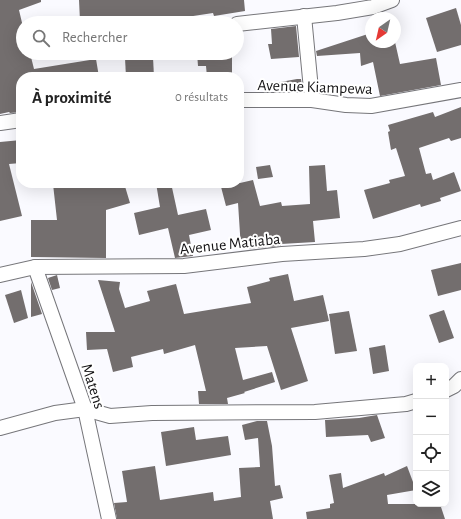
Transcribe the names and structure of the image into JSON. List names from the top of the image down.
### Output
{
  "streets": {
    "street": ["Avenue Kiampewa", "Avenue Matiaba", "Matens"]
  },
  "crossings": [
    ["Avenue Matiaba", "Matens"]
  ],
  "north": "bottom left",
  "page": {
    "search": "Rechercher",
    "heading": ["À proximité", "0 résultats"],
    "map_buttons": ["+", "−"]
  }
}
